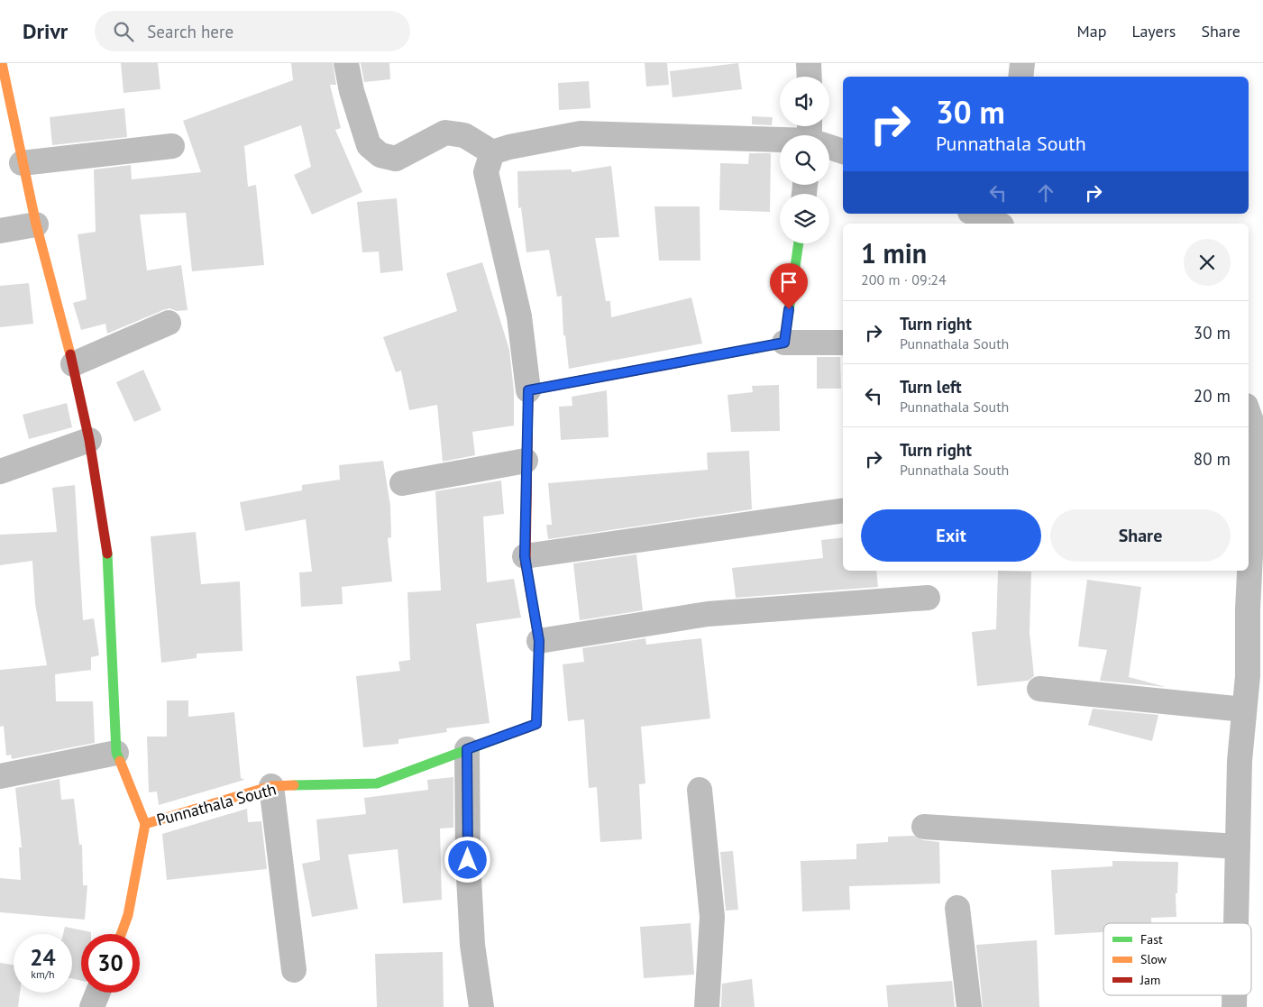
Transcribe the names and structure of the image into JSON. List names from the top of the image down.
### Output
{
  "streets": {
    "street": ["Punnathala South"]
  },
  "legend": ["Fast", "Slow", "Jam"],
  "page": {
    "header": "Drivr",
    "search": "Search here",
    "nav": ["Map", "Layers", "Share"],
    "turn": ["30 m", "Punnathala South"],
    "heading": ["1 min", "200 m · 09:24"],
    "list": [
      {
        "name": "Turn right",
        "note": "Punnathala South",
        "value": "30 m"
      },
      {
        "name": "Turn left",
        "note": "Punnathala South",
        "value": "20 m"
      },
      {
        "name": "Turn right",
        "note": "Punnathala South",
        "value": "80 m"
      }
    ],
    "buttons": ["Exit", "Share"],
    "speed": "24 km/h",
    "limit": "30"
  }
}
